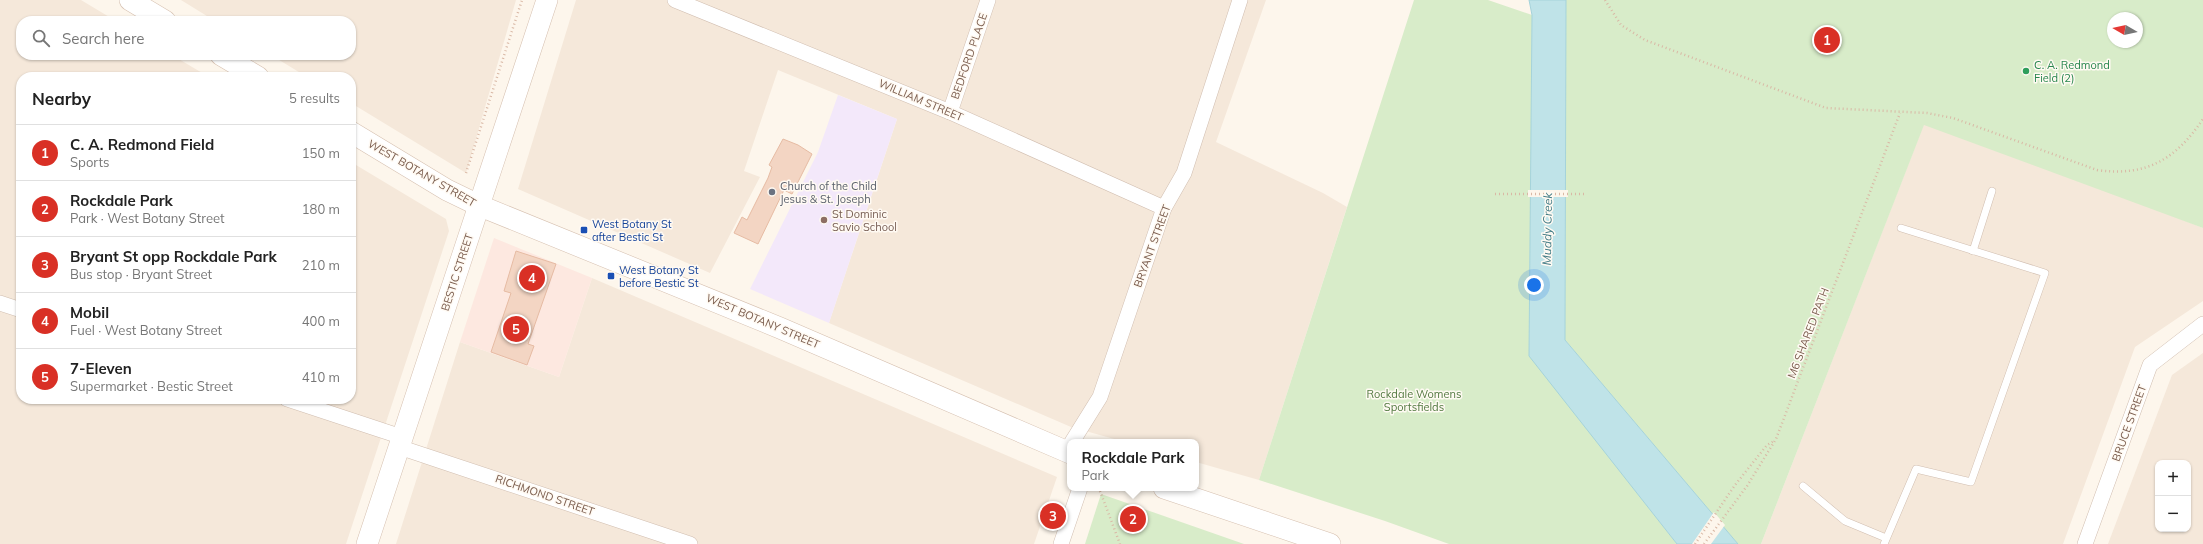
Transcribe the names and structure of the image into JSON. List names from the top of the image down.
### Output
{
  "streets": {
    "main road": ["WEST BOTANY STREET", "BESTIC STREET"],
    "street": [
      "BEDFORD PLACE",
      "WILLIAM STREET",
      "BRYANT STREET",
      "BRUCE STREET",
      "RICHMOND STREET"
    ],
    "path": ["M6 SHARED PATH"]
  },
  "crossings": [
    ["BEDFORD PLACE", "WILLIAM STREET"],
    ["WILLIAM STREET", "BRYANT STREET"],
    ["WEST BOTANY STREET", "BESTIC STREET"],
    ["BESTIC STREET", "RICHMOND STREET"]
  ],
  "water": ["Muddy Creek"],
  "parks": ["Rockdale Womens Sportsfields"],
  "places": {
    "other": ["C. A. Redmond Field (2)", "Church of the Child Jesus & St. Joseph", "St Dominic Savio School"],
    "transit": ["West Botany St after Bestic St", "West Botany St before Bestic St"]
  },
  "north": "left",
  "page": {
    "search": "Search here",
    "pins": [
      "1",
      "4",
      "5",
      "3",
      "2"
    ],
    "heading": ["Nearby", "5 results"],
    "list": [
      {
        "mark": "1",
        "name": "C. A. Redmond Field",
        "note": "Sports",
        "value": "150 m"
      },
      {
        "mark": "2",
        "name": "Rockdale Park",
        "note": "Park · West Botany Street",
        "value": "180 m"
      },
      {
        "mark": "3",
        "name": "Bryant St opp Rockdale Park",
        "note": "Bus stop · Bryant Street",
        "value": "210 m"
      },
      {
        "mark": "4",
        "name": "Mobil",
        "note": "Fuel · West Botany Street",
        "value": "400 m"
      },
      {
        "mark": "5",
        "name": "7-Eleven",
        "note": "Supermarket · Bestic Street",
        "value": "410 m"
      }
    ],
    "popup": ["Rockdale Park", "Park"],
    "map_buttons": ["+", "−"]
  }
}
